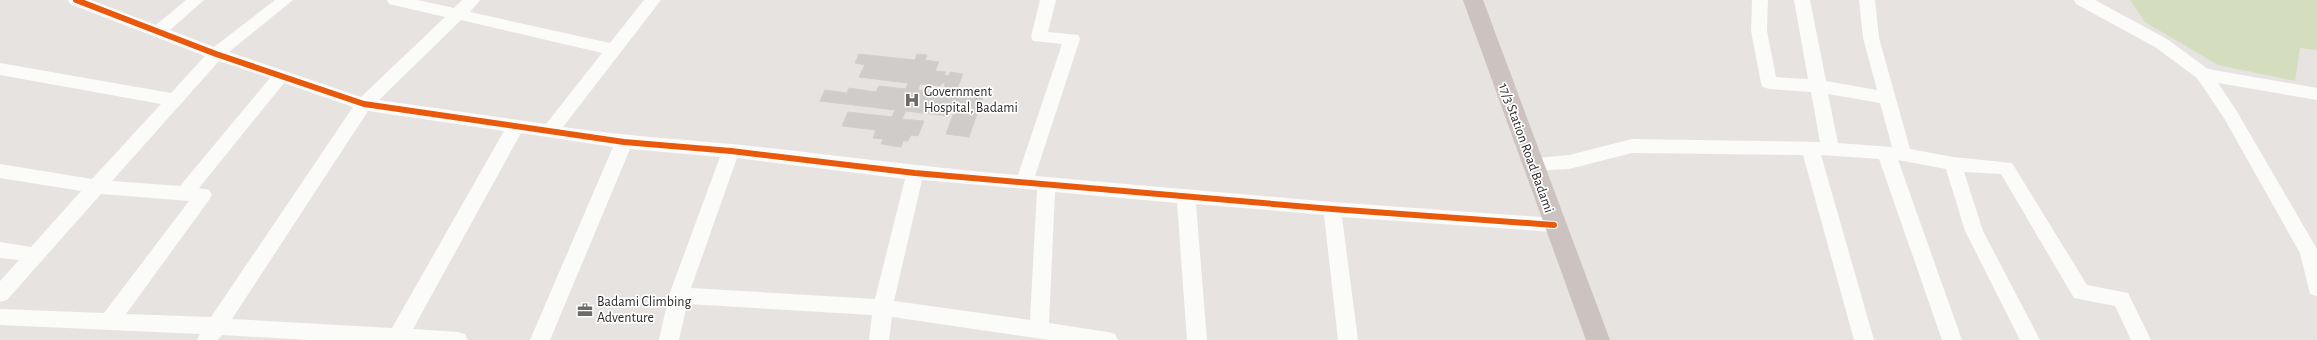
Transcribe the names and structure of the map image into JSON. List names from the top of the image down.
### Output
{
  "streets": {
    "highway": ["17/3 Station Road Badami"]
  },
  "places": {
    "hospital": ["Government Hospital, Badami"],
    "office": ["Badami Climbing Adventure"]
  }
}
